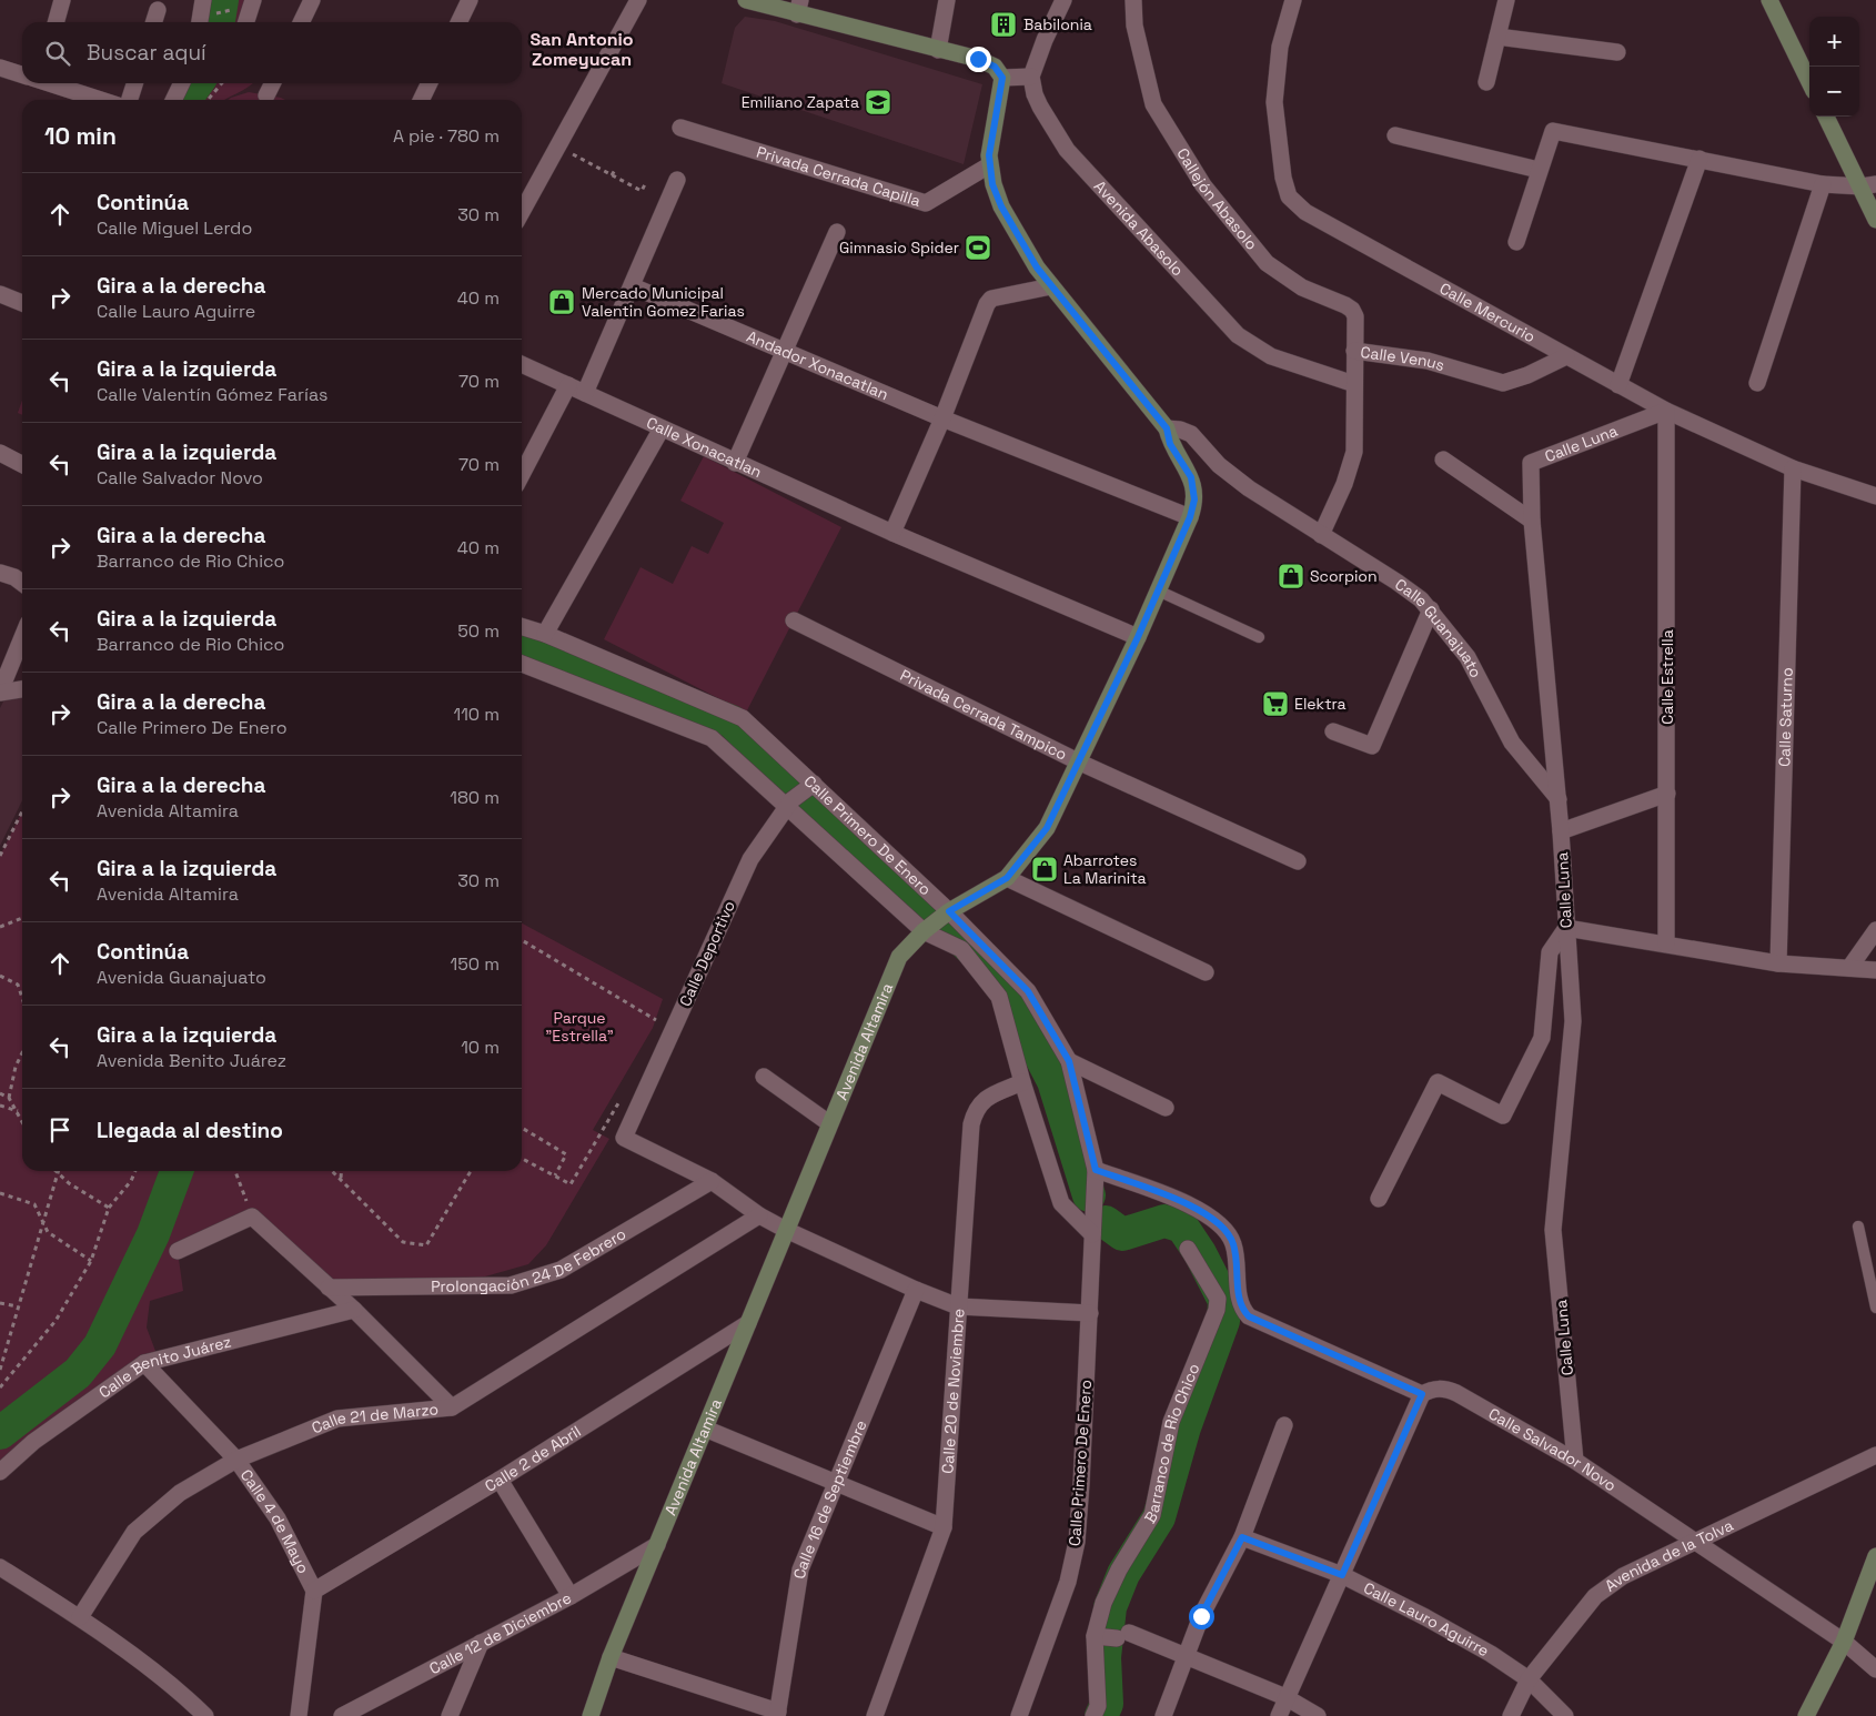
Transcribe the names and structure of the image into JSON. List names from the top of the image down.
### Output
{
  "streets": {
    "street": [
      "Privada Cerrada Capilla",
      "Callejón Abasolo",
      "Avenida Abasolo",
      "Calle Mercurio",
      "Calle Venus",
      "Andador Xonacatlan",
      "Calle Luna",
      "Calle Xonacatlan",
      "Calle Guanajuato",
      "Calle Estrella",
      "Privada Cerrada Tampico",
      "Calle Saturno",
      "Calle Primero De Enero",
      "Calle Deportivo",
      "Avenida Altamira",
      "Prolongación 24 De Febrero",
      "Calle Benito Juárez",
      "Calle 20 de Noviembre",
      "Calle 21 de Marzo",
      "Barranco de Rio Chico",
      "Calle Salvador Novo",
      "Calle 2 de Abril",
      "Calle 16 de Septiembre",
      "Calle 4 de Mayo",
      "Avenida de la Tolva",
      "Calle Lauro Aguirre",
      "Calle 12 de Diciembre"
    ]
  },
  "crossings": [
    ["Privada Cerrada Capilla", "Avenida Altamira"],
    ["Callejón Abasolo", "Calle Venus"],
    ["Avenida Abasolo", "Calle Venus"],
    ["Calle Mercurio", "Calle Venus"],
    ["Calle Mercurio", "Calle Luna"],
    ["Calle Mercurio", "Calle Estrella"],
    ["Calle Mercurio", "Calle Saturno"],
    ["Calle Venus", "Calle Guanajuato"],
    ["Andador Xonacatlan", "Avenida Altamira"],
    ["Calle Luna", "Calle Guanajuato"],
    ["Calle Luna", "Calle Estrella"],
    ["Calle Luna", "Calle Salvador Novo"],
    ["Calle Xonacatlan", "Avenida Altamira"],
    ["Calle Guanajuato", "Avenida Altamira"],
    ["Privada Cerrada Tampico", "Avenida Altamira"],
    ["Calle Primero De Enero", "Calle Deportivo"],
    ["Calle Primero De Enero", "Avenida Altamira"],
    ["Calle Deportivo", "Prolongación 24 De Febrero"],
    ["Avenida Altamira", "Calle 2 de Abril"],
    ["Avenida Altamira", "Calle 12 de Diciembre"],
    ["Calle Benito Juárez", "Calle 4 de Mayo"],
    ["Calle 21 de Marzo", "Calle 4 de Mayo"],
    ["Calle Salvador Novo", "Avenida de la Tolva"],
    ["Calle 2 de Abril", "Calle 4 de Mayo"],
    ["Avenida de la Tolva", "Calle Lauro Aguirre"]
  ],
  "districts": ["San Antonio Zomeyucan"],
  "parks": ["Parque \"Estrella\""],
  "places": {
    "building": ["Babilonia"],
    "school or university": ["Emiliano Zapata"],
    "sports": ["Gimnasio Spider"],
    "shop": ["Mercado Municipal Valentin Gomez Farias", "Scorpion", "Abarrotes La Marinita"],
    "supermarket": ["Elektra"]
  },
  "page": {
    "map_buttons": ["+", "−"],
    "search": "Buscar aquí",
    "heading": ["10 min", "A pie · 780 m"],
    "list": [
      ["Continúa", "Calle Miguel Lerdo", "30 m"],
      ["Gira a la derecha", "Calle Lauro Aguirre", "40 m"],
      ["Gira a la izquierda", "Calle Valentín Gómez Farías", "70 m"],
      ["Gira a la izquierda", "Calle Salvador Novo", "70 m"],
      ["Gira a la derecha", "Barranco de Rio Chico", "40 m"],
      ["Gira a la izquierda", "Barranco de Rio Chico", "50 m"],
      ["Gira a la derecha", "Calle Primero De Enero", "110 m"],
      ["Gira a la derecha", "Avenida Altamira", "180 m"],
      ["Gira a la izquierda", "Avenida Altamira", "30 m"],
      ["Continúa", "Avenida Guanajuato", "150 m"],
      ["Gira a la izquierda", "Avenida Benito Juárez", "10 m"],
      "Llegada al destino"
    ]
  }
}
